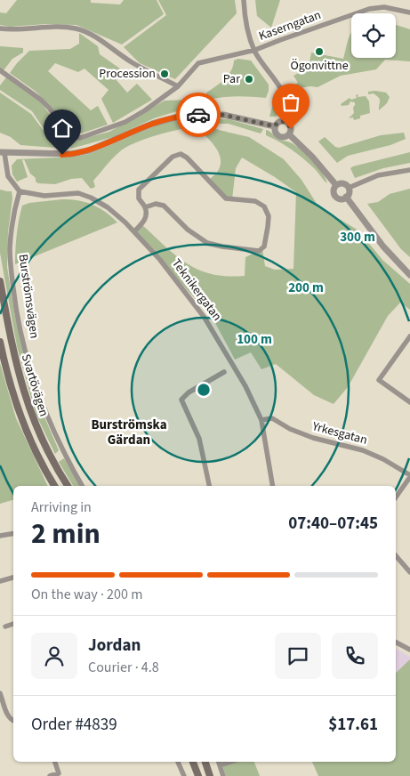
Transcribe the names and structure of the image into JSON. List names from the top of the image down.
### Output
{
  "streets": {
    "main road": ["Svartövägen"],
    "street": [
      "Kaserngatan",
      "Teknikergatan",
      "Burströmsvägen",
      "Yrkesgatan"
    ]
  },
  "crossings": [
    ["Teknikergatan", "Burströmsvägen"],
    ["Teknikergatan", "Yrkesgatan"]
  ],
  "districts": ["Burströmska Gärdan"],
  "places": ["Ögonvittne", "Procession", "Par"],
  "page": {
    "heading": ["2 min", "Arriving in", "07:40–07:45"],
    "panel": [
      "Jordan",
      "Courier · 4.8",
      "Order #4839",
      "$17.61"
    ],
    "bar": "On the way · 200 m"
  },
  "rings": ["300 m", "200 m", "100 m"]
}
